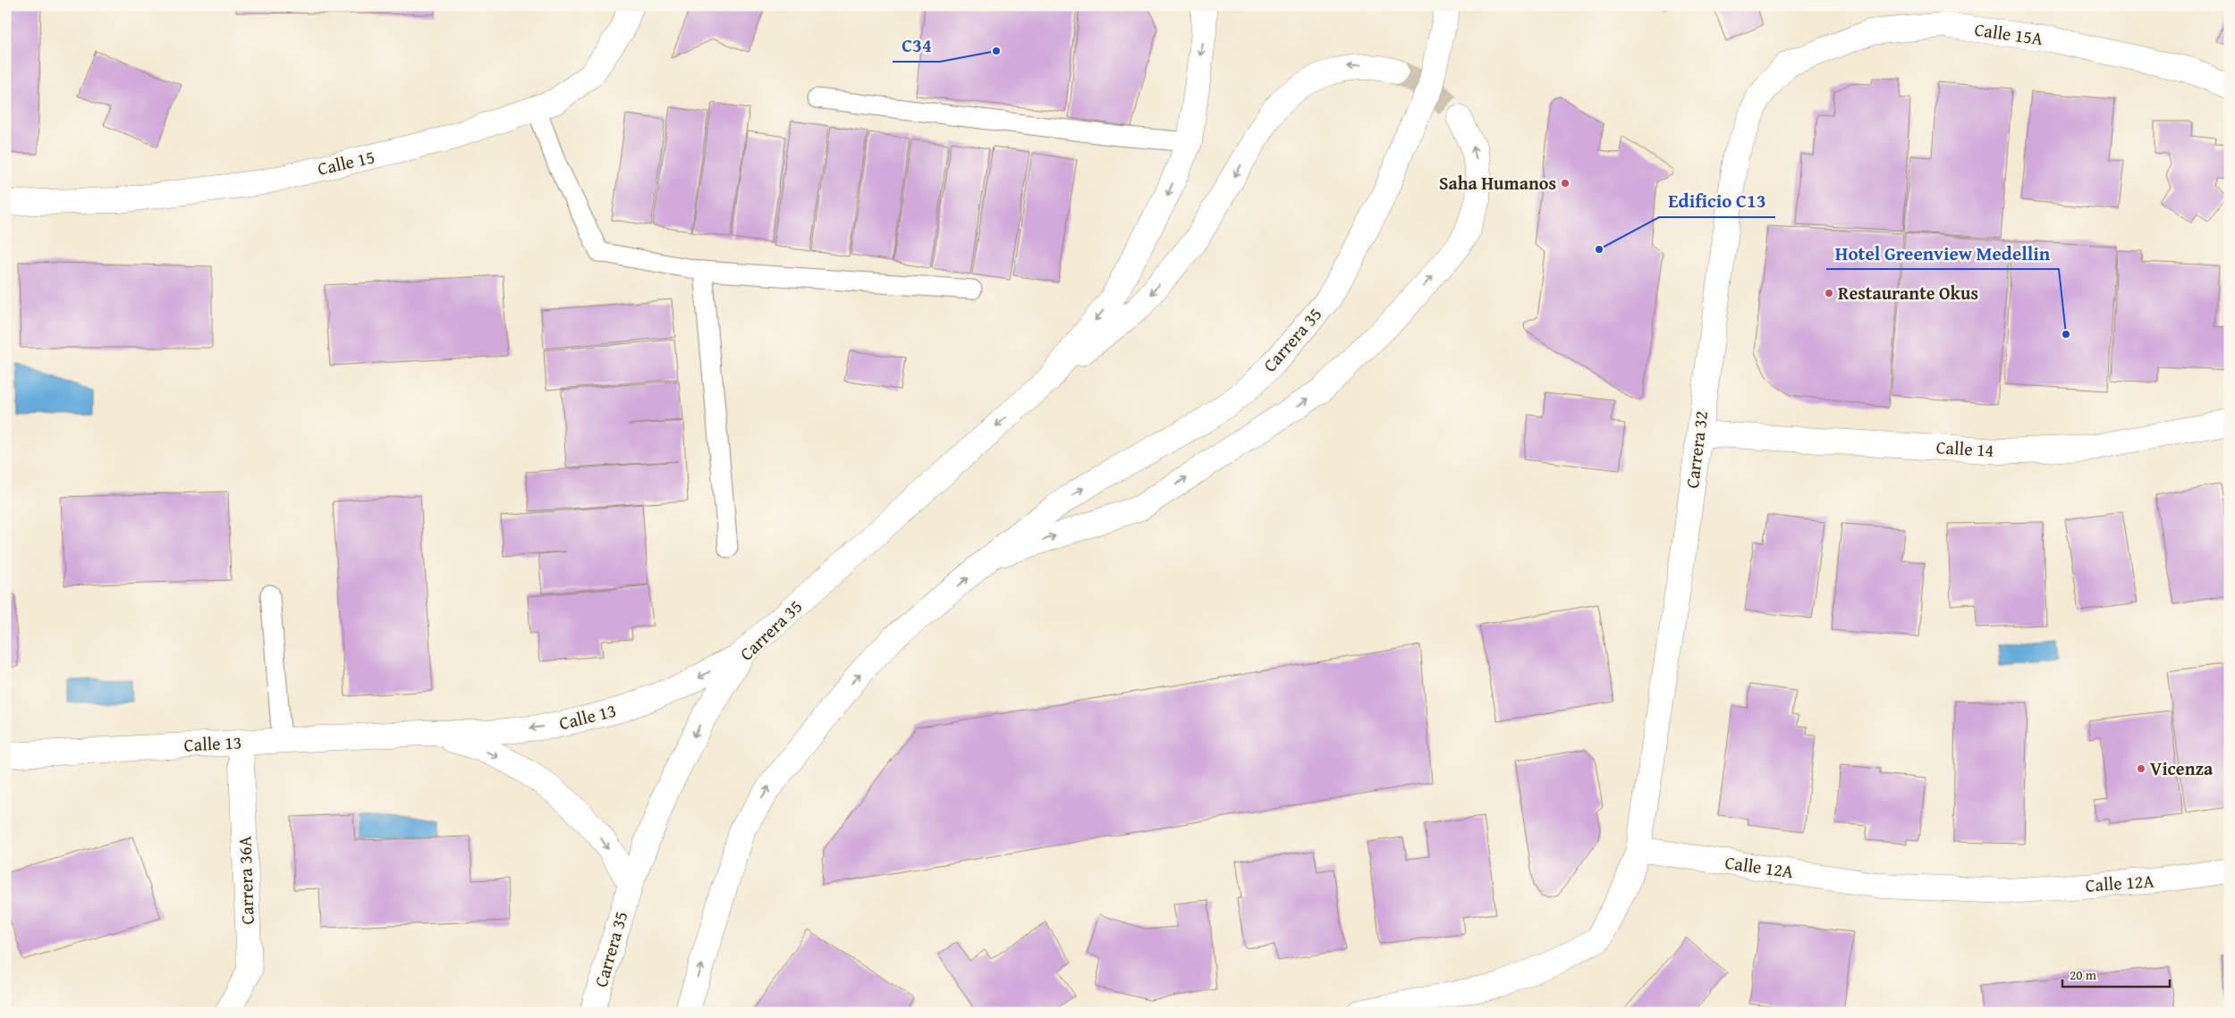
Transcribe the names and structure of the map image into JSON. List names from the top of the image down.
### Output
{
  "streets": {
    "street": [
      "Calle 15A",
      "Calle 15",
      "Carrera 35",
      "Calle 14",
      "Carrera 32",
      "Calle 13",
      "Calle 12A",
      "Carrera 36A"
    ]
  },
  "crossings": [
    ["Calle 15A", "Carrera 32"],
    ["Carrera 35", "Calle 13"],
    ["Calle 14", "Carrera 32"],
    ["Carrera 32", "Calle 12A"],
    ["Calle 13", "Carrera 36A"]
  ],
  "places": [
    "C34",
    "Saha Humanos",
    "Edificio C13",
    "Restaurante Okus",
    "Hotel Greenview Medellin",
    "Vicenza"
  ],
  "scale_bar": "20 m"
}
